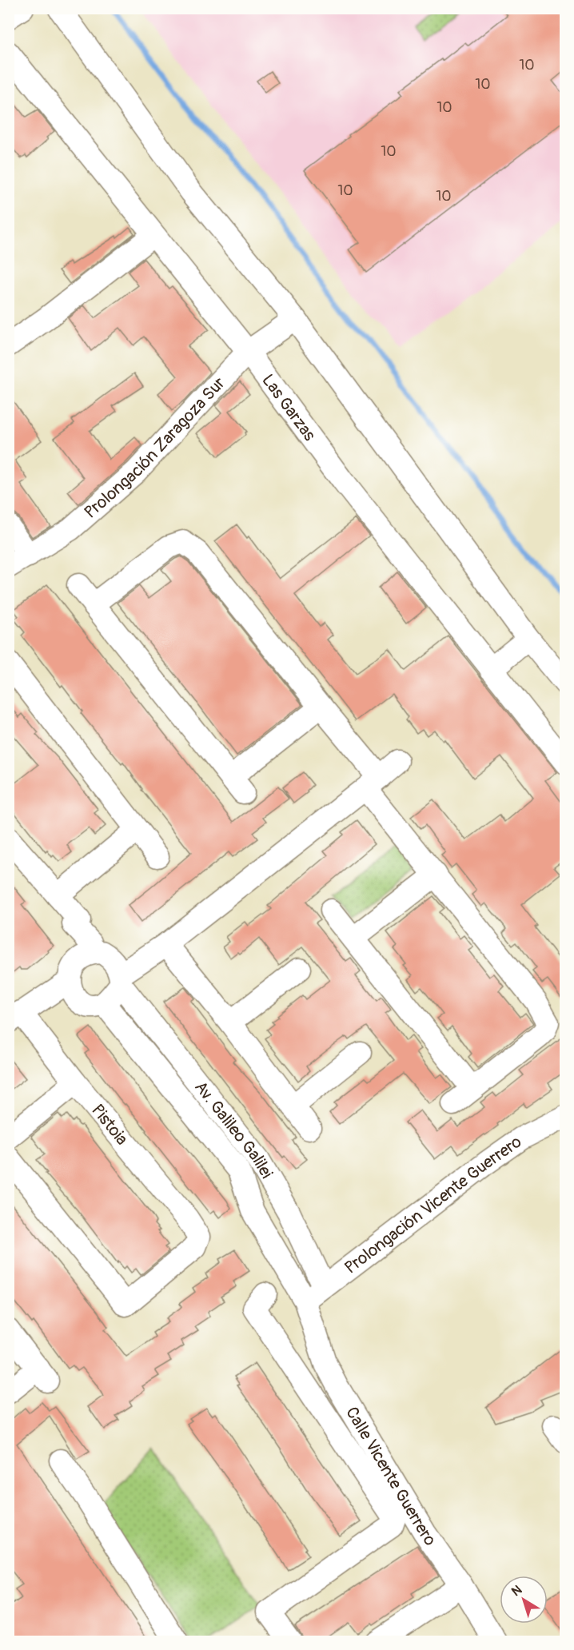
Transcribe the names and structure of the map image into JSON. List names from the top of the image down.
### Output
{
  "streets": {
    "street": [
      "Las Garzas",
      "Prolongación Zaragoza Sur",
      "Pistoia",
      "Av. Galileo Galilei",
      "Prolongación Vicente Guerrero",
      "Calle Vicente Guerrero"
    ]
  },
  "crossings": [
    ["Las Garzas", "Prolongación Zaragoza Sur"],
    ["Av. Galileo Galilei", "Prolongación Vicente Guerrero"],
    ["Prolongación Vicente Guerrero", "Calle Vicente Guerrero"]
  ],
  "house_numbers": [
    "10",
    "10",
    "10",
    "10",
    "10",
    "10"
  ],
  "north": "top left"
}
